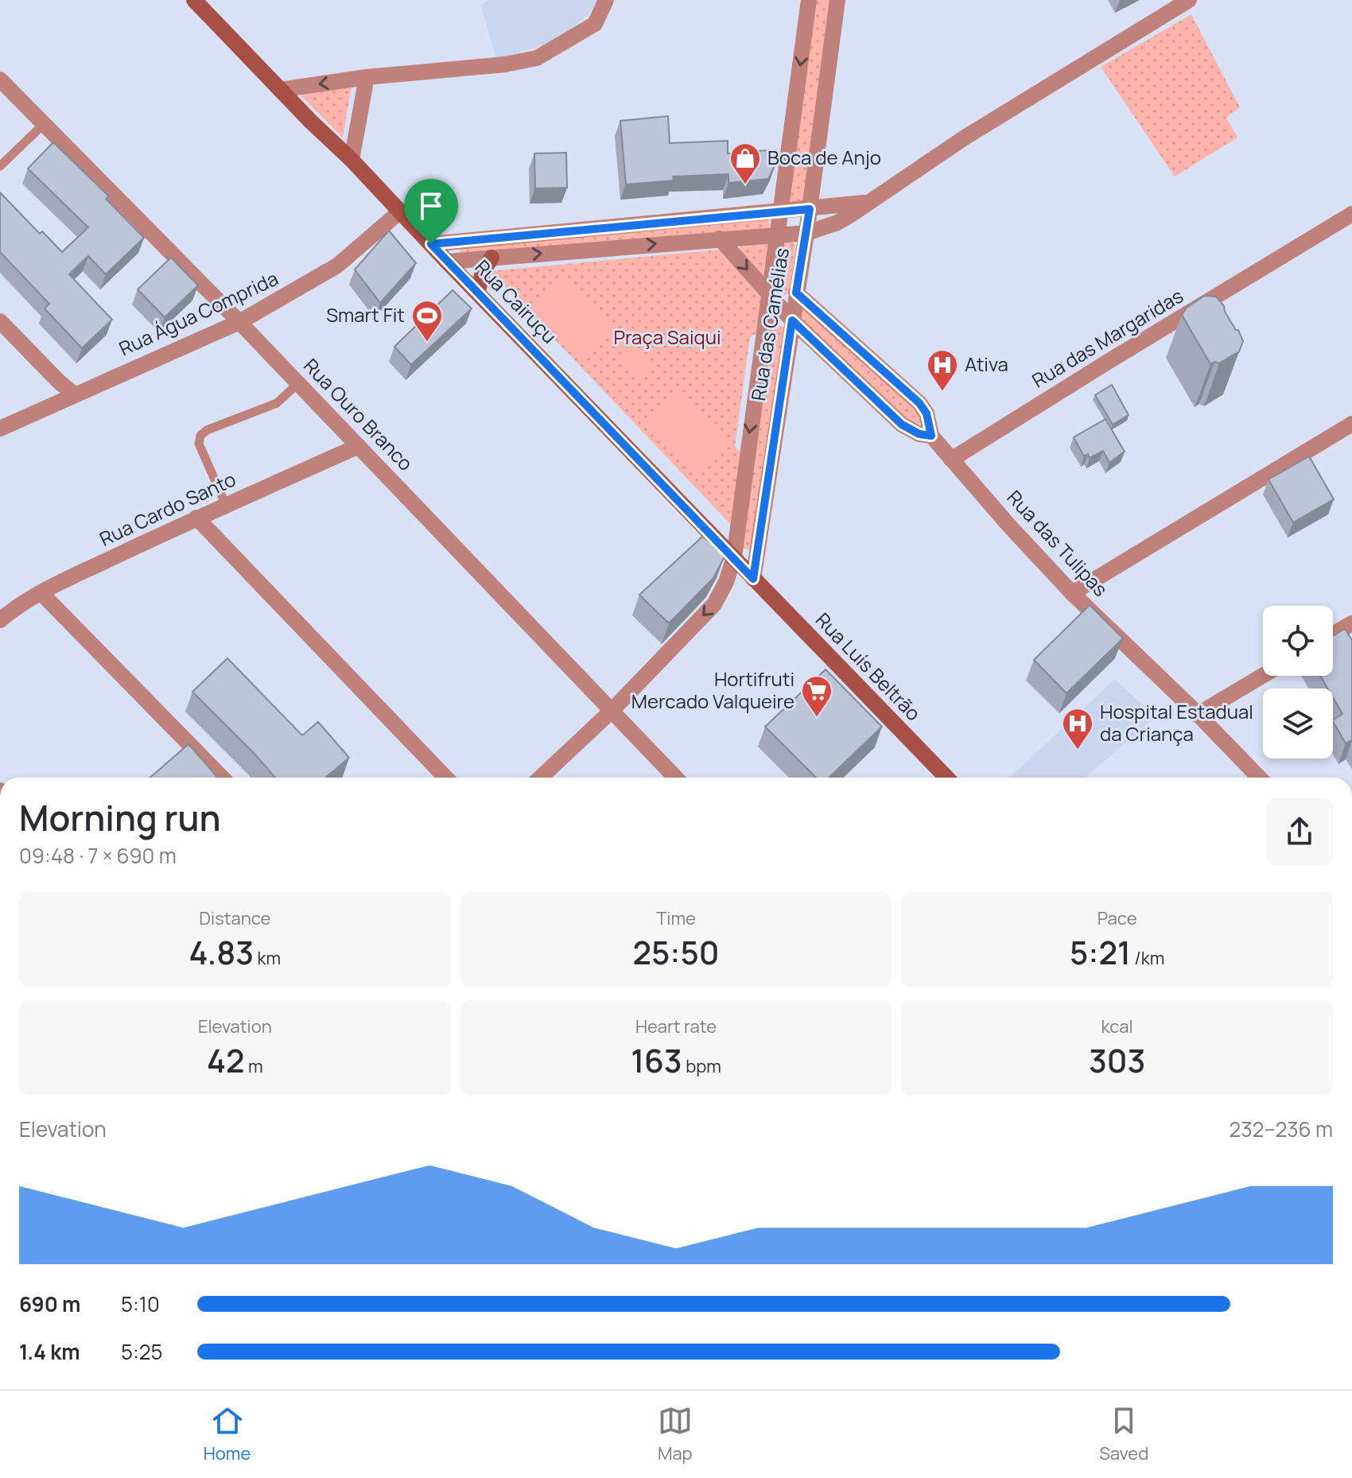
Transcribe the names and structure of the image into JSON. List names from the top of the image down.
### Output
{
  "streets": {
    "main road": ["Rua Cairuçu", "Rua Luís Beltrão"],
    "street": [
      "Rua Água Comprida",
      "Rua das Camélias",
      "Rua das Margaridas",
      "Rua Ouro Branco",
      "Rua Cardo Santo",
      "Rua das Tulipas"
    ]
  },
  "crossings": [
    ["Rua Cairuçu", "Rua Água Comprida"],
    ["Rua Cairuçu", "Rua das Camélias"],
    ["Rua Cairuçu", "Rua Luís Beltrão"],
    ["Rua Água Comprida", "Rua Ouro Branco"],
    ["Rua das Camélias", "Rua Ouro Branco"],
    ["Rua das Camélias", "Rua das Tulipas"],
    ["Rua das Camélias", "Rua Luís Beltrão"],
    ["Rua das Margaridas", "Rua das Tulipas"],
    ["Rua Ouro Branco", "Rua Cardo Santo"]
  ],
  "parks": ["Praça Saiqui"],
  "places": {
    "shop": ["Boca de Anjo"],
    "sports": ["Smart Fit"],
    "hospital": ["Ativa", "Hospital Estadual da Criança"],
    "supermarket": ["Hortifruti Mercado Valqueire"]
  },
  "page": {
    "heading": ["Morning run", "09:48 · 7 × 690 m"],
    "stats": [
      ["Distance", "4.83 km"],
      ["Time", "25:50"],
      ["Pace", "5:21 /km"],
      ["Elevation", "42 m"],
      ["Heart rate", "163 bpm"],
      ["kcal", "303"]
    ],
    "chart": ["Elevation", "232–236 m"],
    "list": [
      {
        "name": "690 m",
        "note": "5:10"
      },
      {
        "name": "1.4 km",
        "note": "5:25"
      }
    ],
    "tabs": ["Home", "Map", "Saved"]
  }
}
